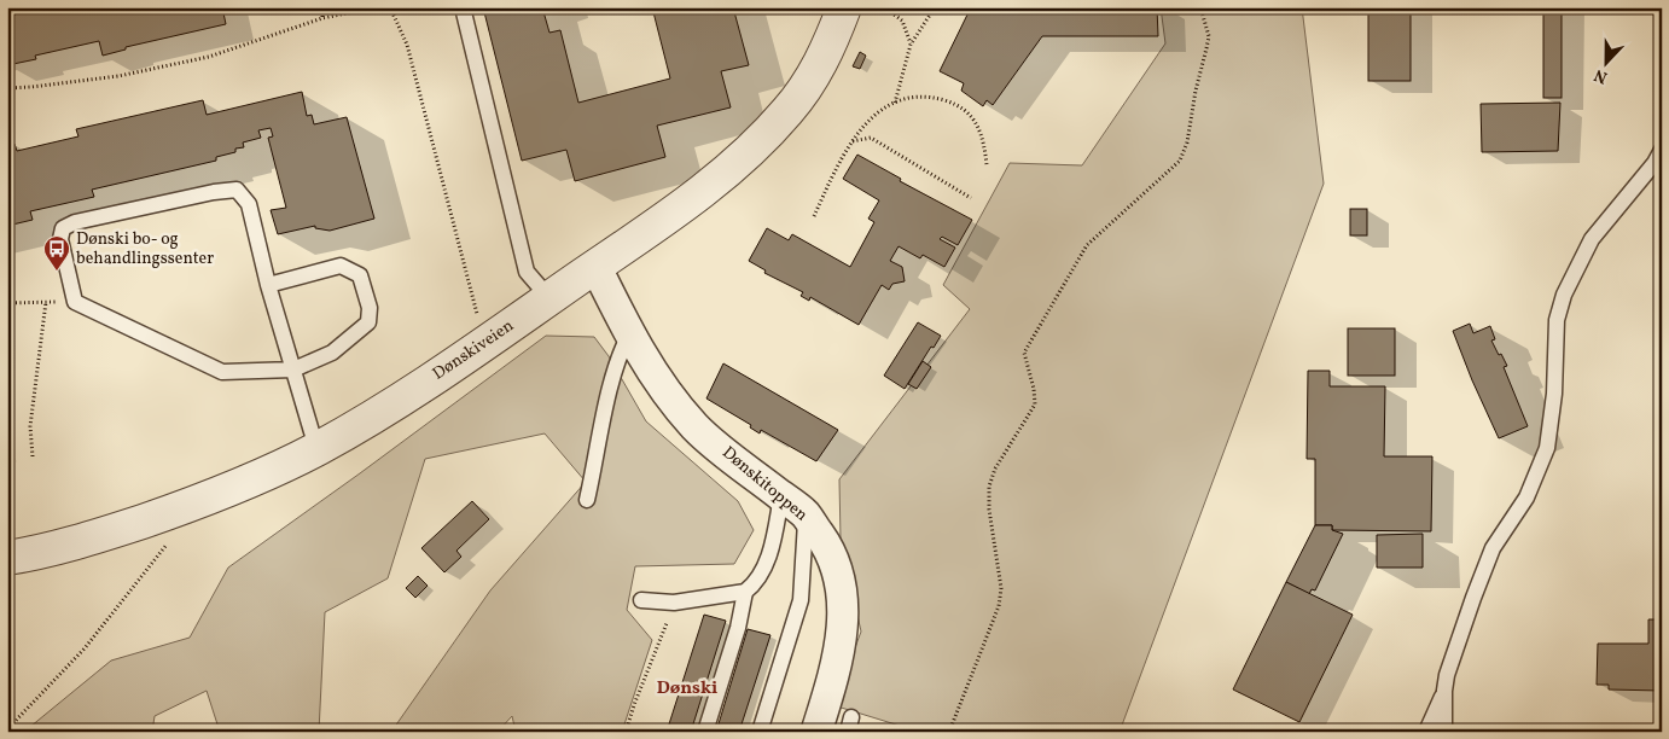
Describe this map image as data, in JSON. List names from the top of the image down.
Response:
{
  "streets": {
    "street": ["Dønskiveien", "Dønskitoppen"]
  },
  "crossings": [
    ["Dønskiveien", "Dønskitoppen"]
  ],
  "districts": ["Dønski"],
  "places": {
    "bus stop": ["Dønski bo- og behandlingssenter"]
  },
  "north": "bottom"
}
